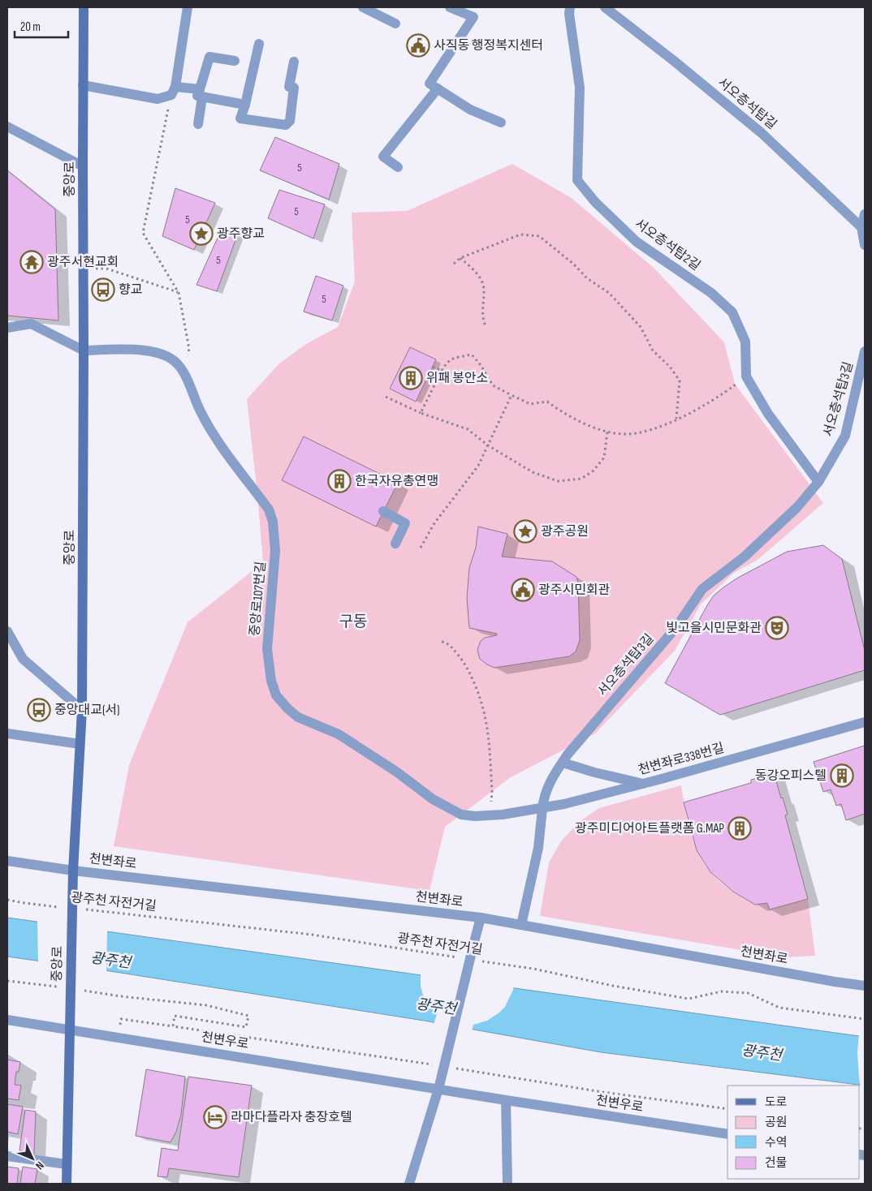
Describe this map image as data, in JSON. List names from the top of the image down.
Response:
{
  "streets": {
    "main road": ["중앙로"],
    "street": [
      "서오층석탑길",
      "서오층석탑2길",
      "서오층석탑3길",
      "중앙로107번길",
      "천변좌로338번길",
      "천변좌로",
      "천변우로"
    ],
    "path": ["광주천 자전거길"]
  },
  "crossings": [
    ["중앙로", "중앙로107번길"],
    ["중앙로", "천변좌로"],
    ["중앙로", "천변우로"],
    ["서오층석탑2길", "서오층석탑3길"],
    ["서오층석탑3길", "천변좌로338번길"],
    ["서오층석탑3길", "천변좌로"],
    ["중앙로107번길", "천변좌로338번길"]
  ],
  "districts": ["구동"],
  "water": ["광주천"],
  "places": {
    "public building": ["사직동 행정복지센터", "광주시민회관"],
    "place": ["광주향교", "광주공원"],
    "temple": ["광주서현교회"],
    "bus stop": ["향교", "중앙대교(서)"],
    "building": [
      "위패 봉안소",
      "한국자유총연맹",
      "동강오피스텔",
      "광주미디어아트플랫폼 G.MAP"
    ],
    "theatre": ["빛고을시민문화관"],
    "hotel": ["라마다플라자 충장호텔"]
  },
  "house_numbers": [
    "5",
    "5",
    "5",
    "5",
    "5"
  ],
  "legend": [
    "도로",
    "공원",
    "수역",
    "건물"
  ],
  "scale_bar": "20 m",
  "north": "bottom right"
}
